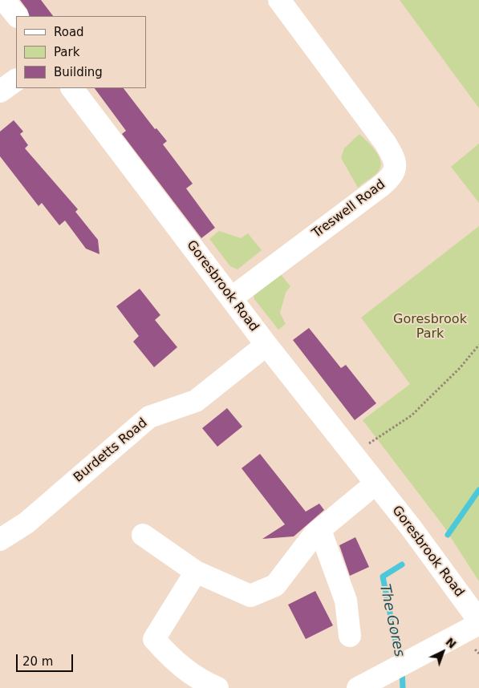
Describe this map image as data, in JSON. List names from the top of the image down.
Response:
{
  "streets": {
    "street": ["Treswell Road", "Goresbrook Road", "Burdetts Road"]
  },
  "crossings": [
    ["Treswell Road", "Goresbrook Road"],
    ["Goresbrook Road", "Burdetts Road"]
  ],
  "water": ["The Gores"],
  "parks": ["Goresbrook Park"],
  "legend": ["Road", "Park", "Building"],
  "scale_bar": "20 m",
  "north": "top right"
}
